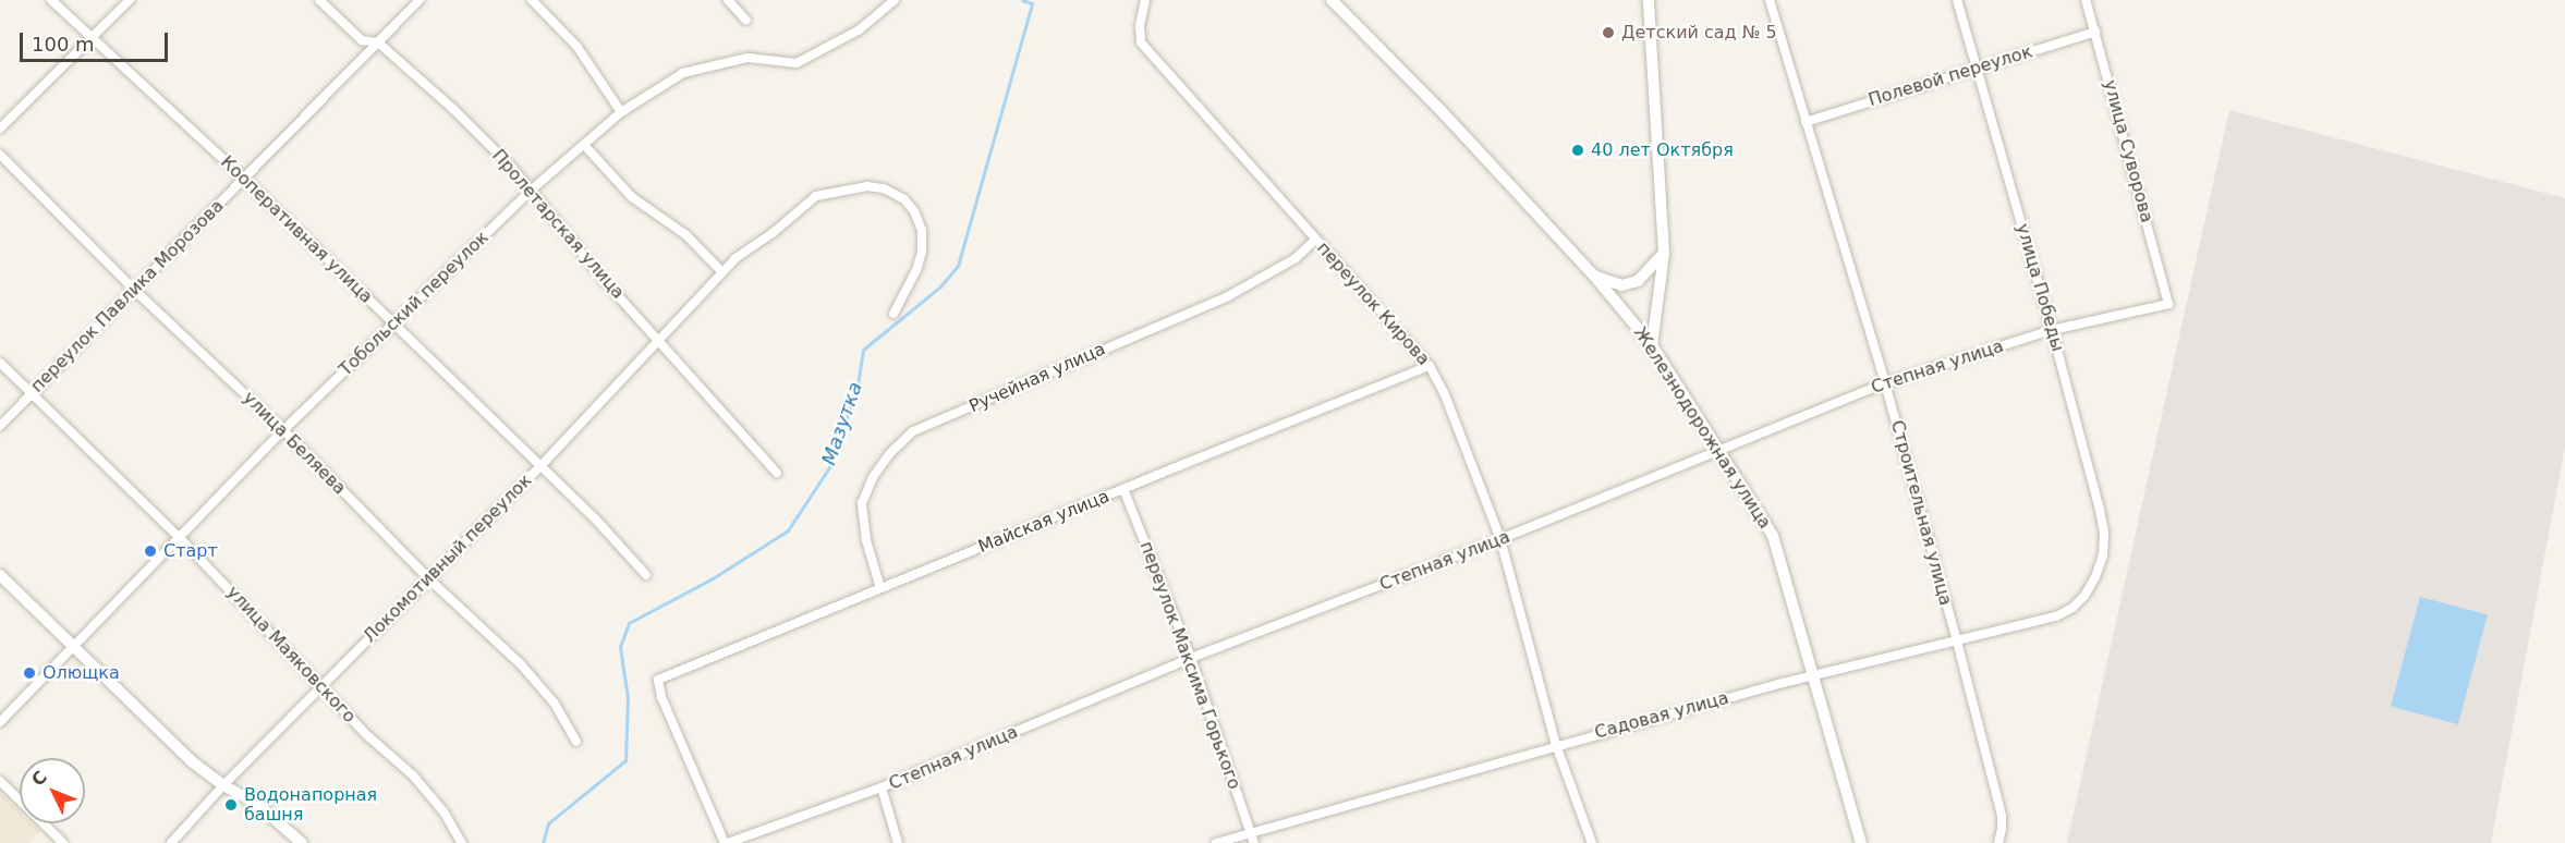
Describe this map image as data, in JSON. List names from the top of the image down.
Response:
{
  "streets": {
    "street": [
      "Полевой переулок",
      "улица Суворова",
      "Пролетарская улица",
      "Кооперативная улица",
      "улица Победы",
      "переулок Павлика Морозова",
      "Тобольский переулок",
      "переулок Кирова",
      "Степная улица",
      "Ручейная улица",
      "Железнодорожная улица",
      "улица Беляева",
      "Строительная улица",
      "Майская улица",
      "Локомотивный переулок",
      "улица Маяковского",
      "переулок Максима Горького",
      "Садовая улица"
    ]
  },
  "crossings": [
    ["Полевой переулок", "улица Суворова"],
    ["Полевой переулок", "улица Победы"],
    ["Полевой переулок", "Строительная улица"],
    ["улица Суворова", "Степная улица"],
    ["Пролетарская улица", "переулок Павлика Морозова"],
    ["Пролетарская улица", "Тобольский переулок"],
    ["Пролетарская улица", "Локомотивный переулок"],
    ["Кооперативная улица", "переулок Павлика Морозова"],
    ["Кооперативная улица", "Тобольский переулок"],
    ["Кооперативная улица", "Локомотивный переулок"],
    ["улица Победы", "Степная улица"],
    ["улица Победы", "Садовая улица"],
    ["переулок Павлика Морозова", "улица Беляева"],
    ["переулок Павлика Морозова", "улица Маяковского"],
    ["Тобольский переулок", "улица Беляева"],
    ["Тобольский переулок", "улица Маяковского"],
    ["переулок Кирова", "Степная улица"],
    ["переулок Кирова", "Ручейная улица"],
    ["переулок Кирова", "Майская улица"],
    ["переулок Кирова", "Садовая улица"],
    ["Степная улица", "Железнодорожная улица"],
    ["Степная улица", "Строительная улица"],
    ["Степная улица", "Майская улица"],
    ["Степная улица", "переулок Максима Горького"],
    ["Ручейная улица", "Майская улица"],
    ["Железнодорожная улица", "Садовая улица"],
    ["улица Беляева", "Локомотивный переулок"],
    ["Строительная улица", "Садовая улица"],
    ["Майская улица", "переулок Максима Горького"],
    ["Локомотивный переулок", "улица Маяковского"],
    ["переулок Максима Горького", "Садовая улица"]
  ],
  "water": ["Мазутка"],
  "places": [
    "Детский сад № 5",
    "40 лет Октября",
    "Старт",
    "Олющка",
    "Водонапорная башня"
  ],
  "scale_bar": "100 m",
  "north": "top left"
}
